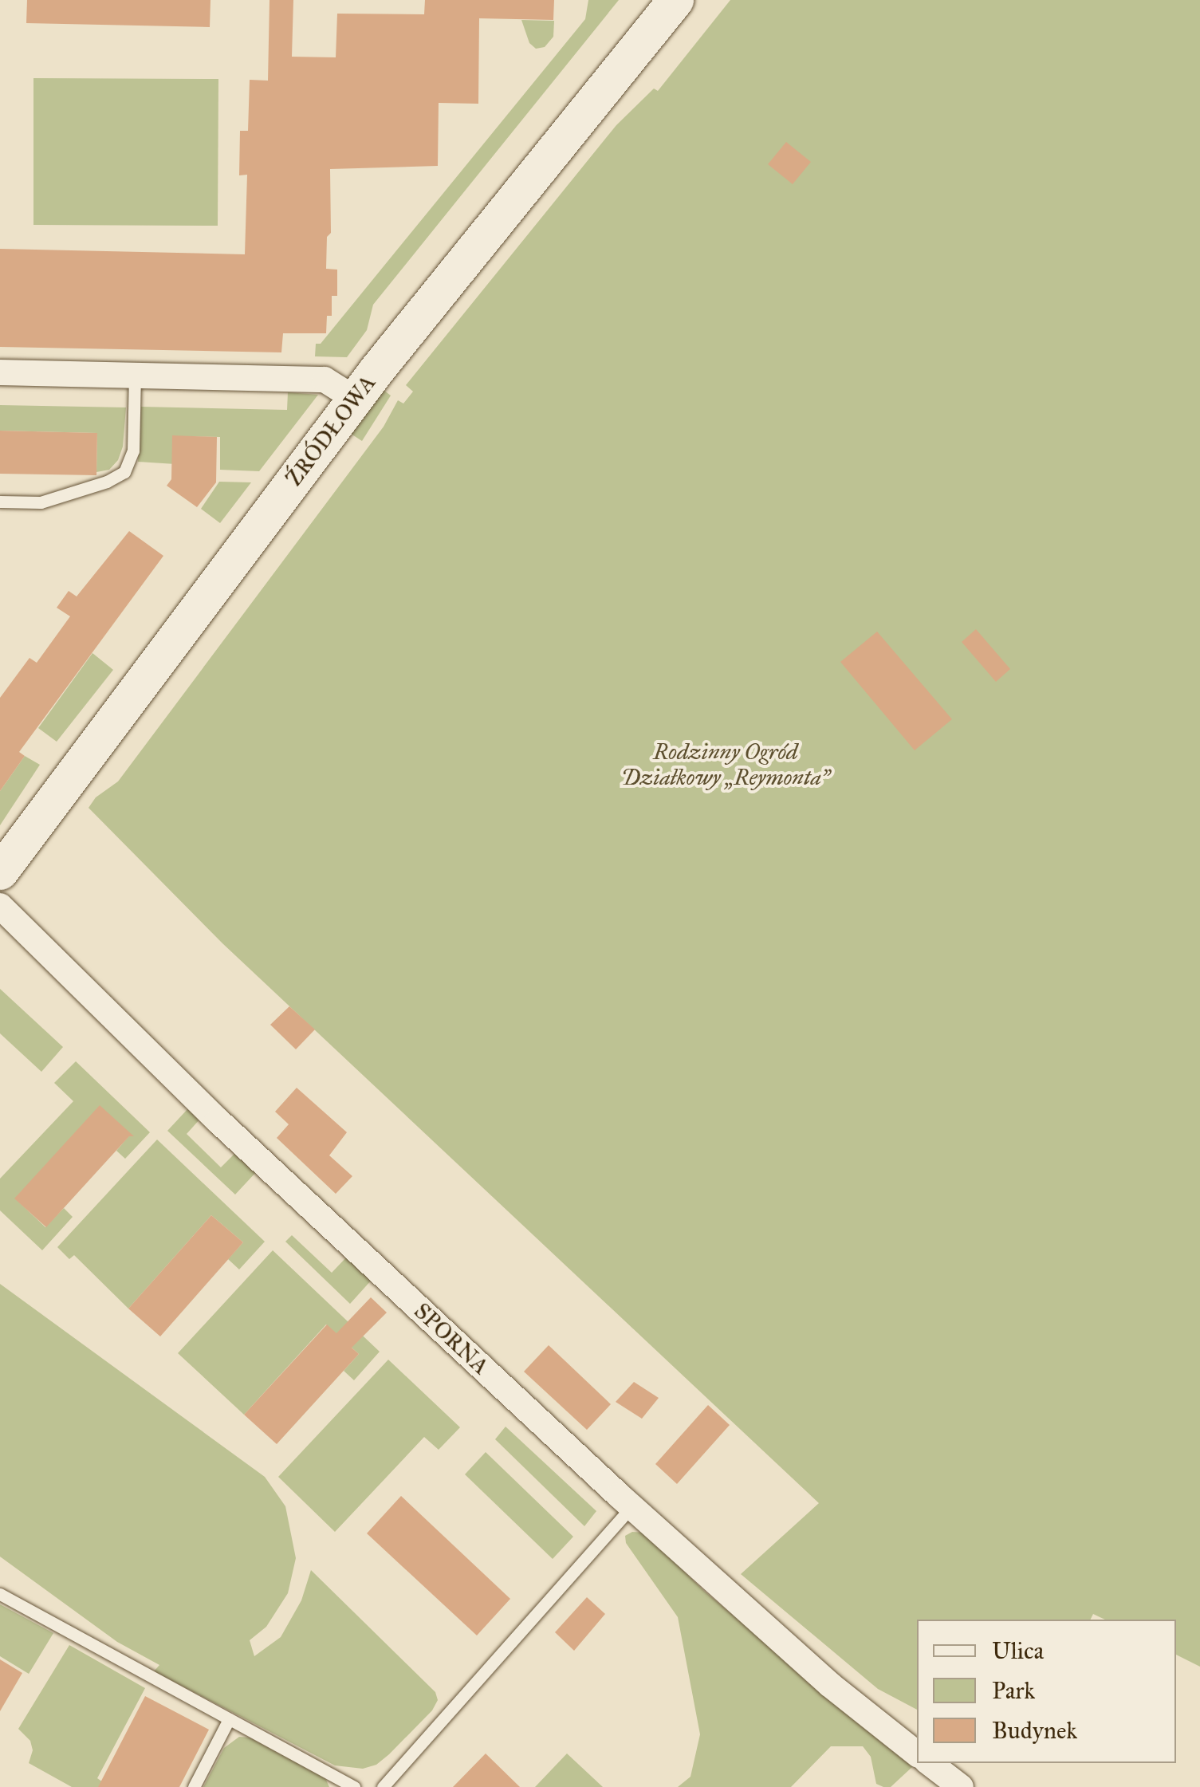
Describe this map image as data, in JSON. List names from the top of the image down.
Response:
{
  "streets": {
    "street": ["ŹRÓDŁOWA", "SPORNA"]
  },
  "parks": ["Rodzinny Ogród Działkowy „Reymonta”"],
  "legend": ["Ulica", "Park", "Budynek"]
}
